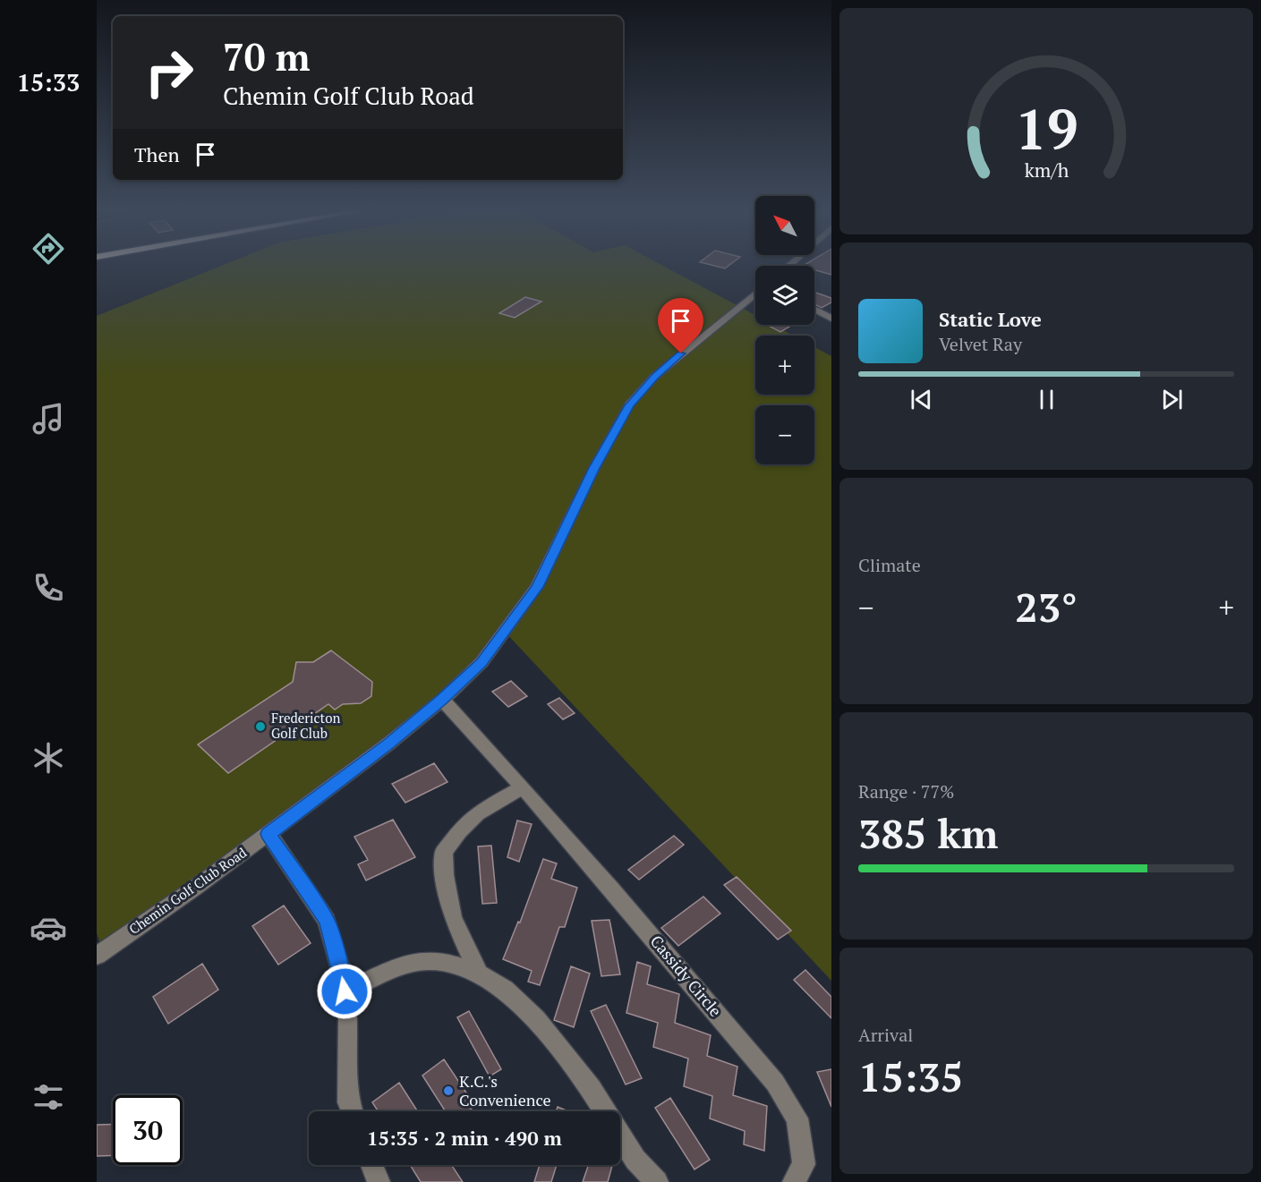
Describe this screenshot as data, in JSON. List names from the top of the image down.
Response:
{
  "streets": {
    "street": ["Chemin Golf Club Road", "Cassidy Circle"]
  },
  "crossings": [
    ["Chemin Golf Club Road", "Cassidy Circle"]
  ],
  "places": ["Fredericton Golf Club", "K.C.'s Convenience"],
  "north": "top left",
  "page": {
    "tabs": "15:33",
    "turn": ["70 m", "Chemin Golf Club Road"],
    "then": "Then",
    "map_buttons": ["+", "−"],
    "song": ["Static Love", "Velvet Ray"],
    "tile": [
      "Climate",
      ["Range · 77%", "385 km"],
      ["Arrival", "15:35"]
    ],
    "heat": ["−", "23°", "+"],
    "limit": "30",
    "trip": "15:35 · 2 min · 490 m",
    "gauge": ["19", "km/h"]
  }
}
